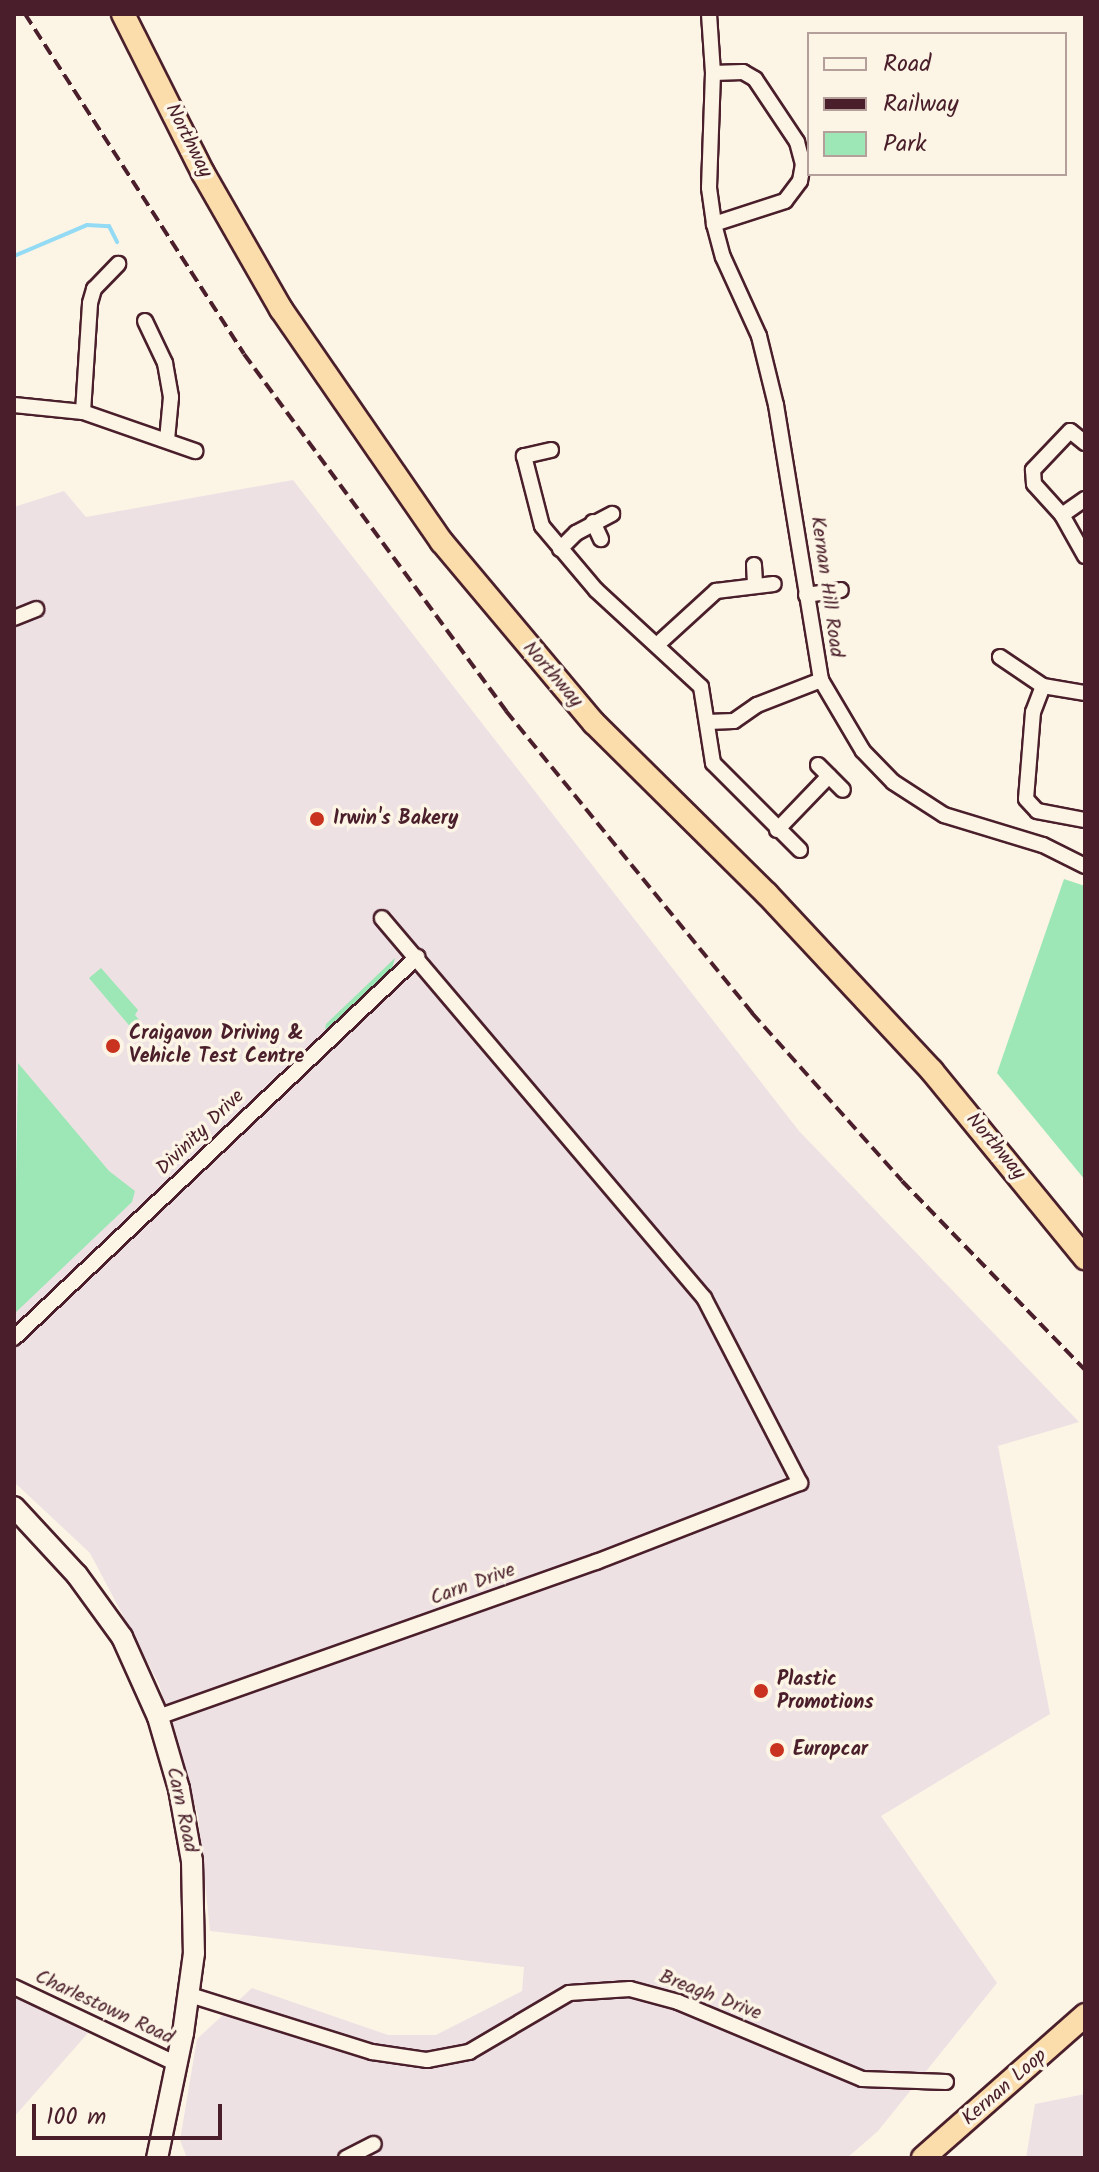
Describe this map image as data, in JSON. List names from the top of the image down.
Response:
{
  "streets": {
    "highway": ["Northway", "Kernan Loop"],
    "main road": ["Carn Road"],
    "street": [
      "Kernan Hill Road",
      "Divinity Drive",
      "Carn Drive",
      "Breagh Drive",
      "Charlestown Road"
    ]
  },
  "crossings": [
    ["Divinity Drive", "Carn Drive"],
    ["Carn Drive", "Carn Road"],
    ["Carn Road", "Breagh Drive"],
    ["Carn Road", "Charlestown Road"]
  ],
  "places": [
    "Irwin's Bakery",
    "Craigavon Driving & Vehicle Test Centre",
    "Plastic Promotions",
    "Europcar"
  ],
  "legend": ["Road", "Railway", "Park"],
  "scale_bar": "100 m"
}
